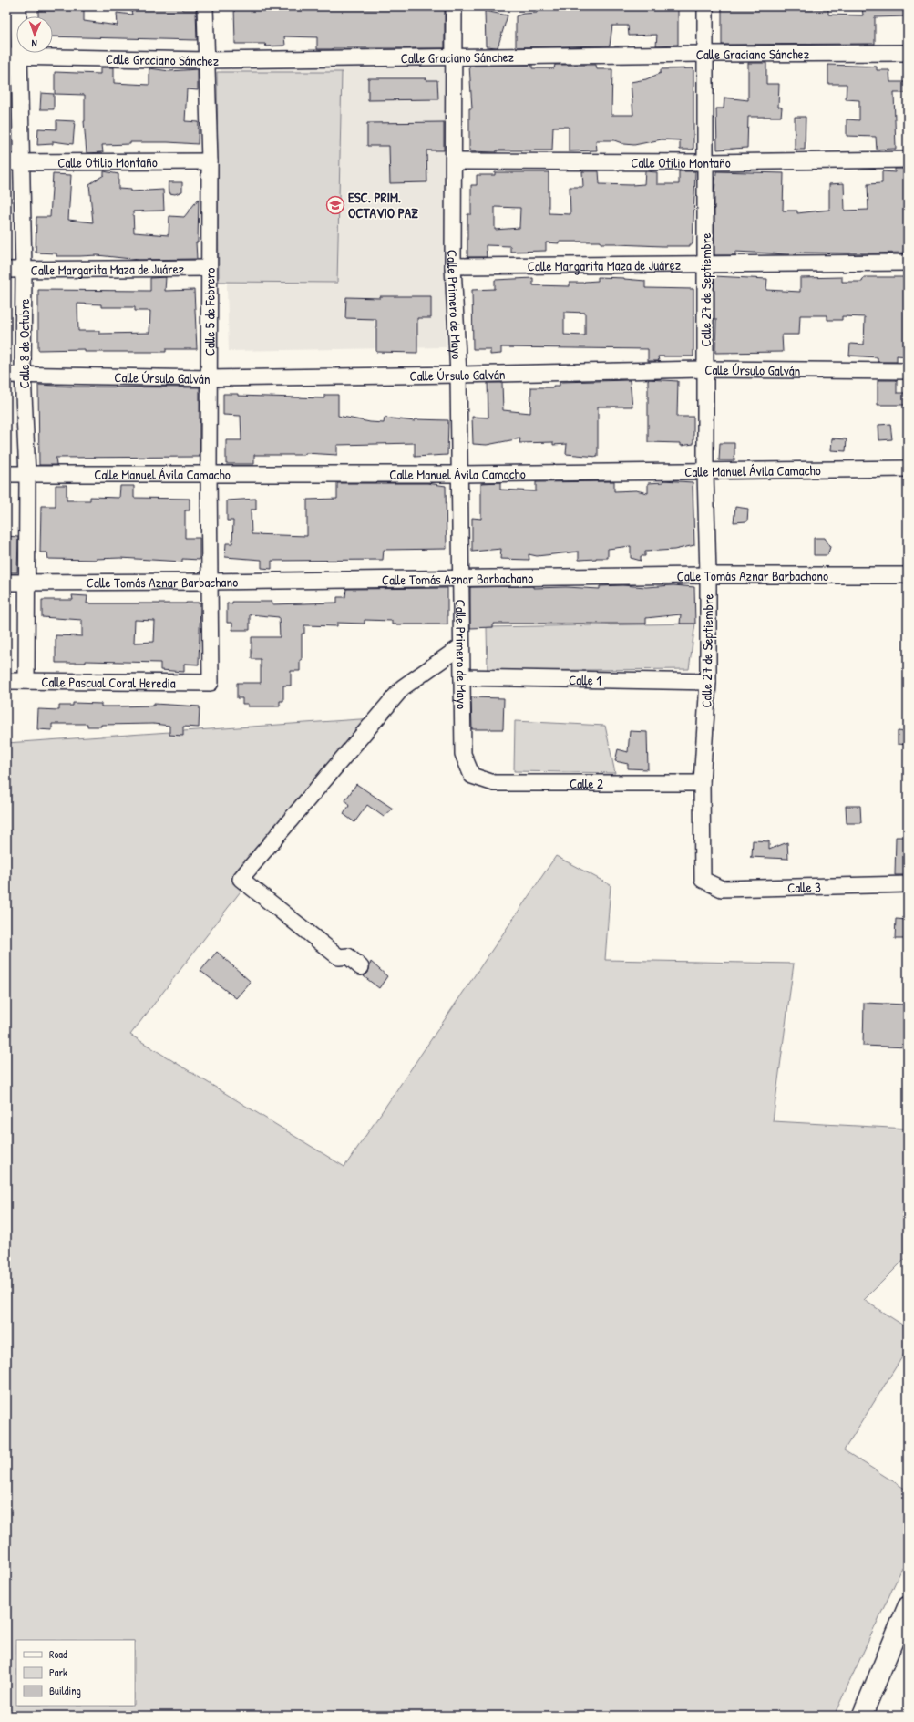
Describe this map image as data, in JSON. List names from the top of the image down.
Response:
{
  "streets": {
    "street": [
      "Calle Graciano Sánchez",
      "Calle Otilio Montaño",
      "Calle Margarita Maza de Juárez",
      "Calle 27 de Septiembre",
      "Calle Primero de Mayo",
      "Calle 5 de Febrero",
      "Calle 8 de Octubre",
      "Calle Úrsulo Galván",
      "Calle Manuel Ávila Camacho",
      "Calle Tomás Aznar Barbachano",
      "Calle 1",
      "Calle Pascual Coral Heredia",
      "Calle 2",
      "Calle 3"
    ]
  },
  "crossings": [
    ["Calle Graciano Sánchez", "Calle 27 de Septiembre"],
    ["Calle Graciano Sánchez", "Calle Primero de Mayo"],
    ["Calle Graciano Sánchez", "Calle 5 de Febrero"],
    ["Calle Graciano Sánchez", "Calle 8 de Octubre"],
    ["Calle Otilio Montaño", "Calle 27 de Septiembre"],
    ["Calle Otilio Montaño", "Calle Primero de Mayo"],
    ["Calle Otilio Montaño", "Calle 5 de Febrero"],
    ["Calle Otilio Montaño", "Calle 8 de Octubre"],
    ["Calle Margarita Maza de Juárez", "Calle 27 de Septiembre"],
    ["Calle Margarita Maza de Juárez", "Calle Primero de Mayo"],
    ["Calle Margarita Maza de Juárez", "Calle 5 de Febrero"],
    ["Calle Margarita Maza de Juárez", "Calle 8 de Octubre"],
    ["Calle 27 de Septiembre", "Calle Úrsulo Galván"],
    ["Calle 27 de Septiembre", "Calle Manuel Ávila Camacho"],
    ["Calle 27 de Septiembre", "Calle Tomás Aznar Barbachano"],
    ["Calle 27 de Septiembre", "Calle 1"],
    ["Calle 27 de Septiembre", "Calle 2"],
    ["Calle 27 de Septiembre", "Calle 3"],
    ["Calle Primero de Mayo", "Calle Úrsulo Galván"],
    ["Calle Primero de Mayo", "Calle Manuel Ávila Camacho"],
    ["Calle Primero de Mayo", "Calle Tomás Aznar Barbachano"],
    ["Calle Primero de Mayo", "Calle 1"],
    ["Calle Primero de Mayo", "Calle 2"],
    ["Calle 5 de Febrero", "Calle Úrsulo Galván"],
    ["Calle 5 de Febrero", "Calle Manuel Ávila Camacho"],
    ["Calle 5 de Febrero", "Calle Tomás Aznar Barbachano"],
    ["Calle 5 de Febrero", "Calle Pascual Coral Heredia"],
    ["Calle 8 de Octubre", "Calle Úrsulo Galván"],
    ["Calle 8 de Octubre", "Calle Manuel Ávila Camacho"],
    ["Calle 8 de Octubre", "Calle Tomás Aznar Barbachano"],
    ["Calle 8 de Octubre", "Calle Pascual Coral Heredia"]
  ],
  "places": {
    "school or university": ["ESC. PRIM. OCTAVIO PAZ"]
  },
  "legend": ["Road", "Park", "Building"],
  "north": "bottom"
}
